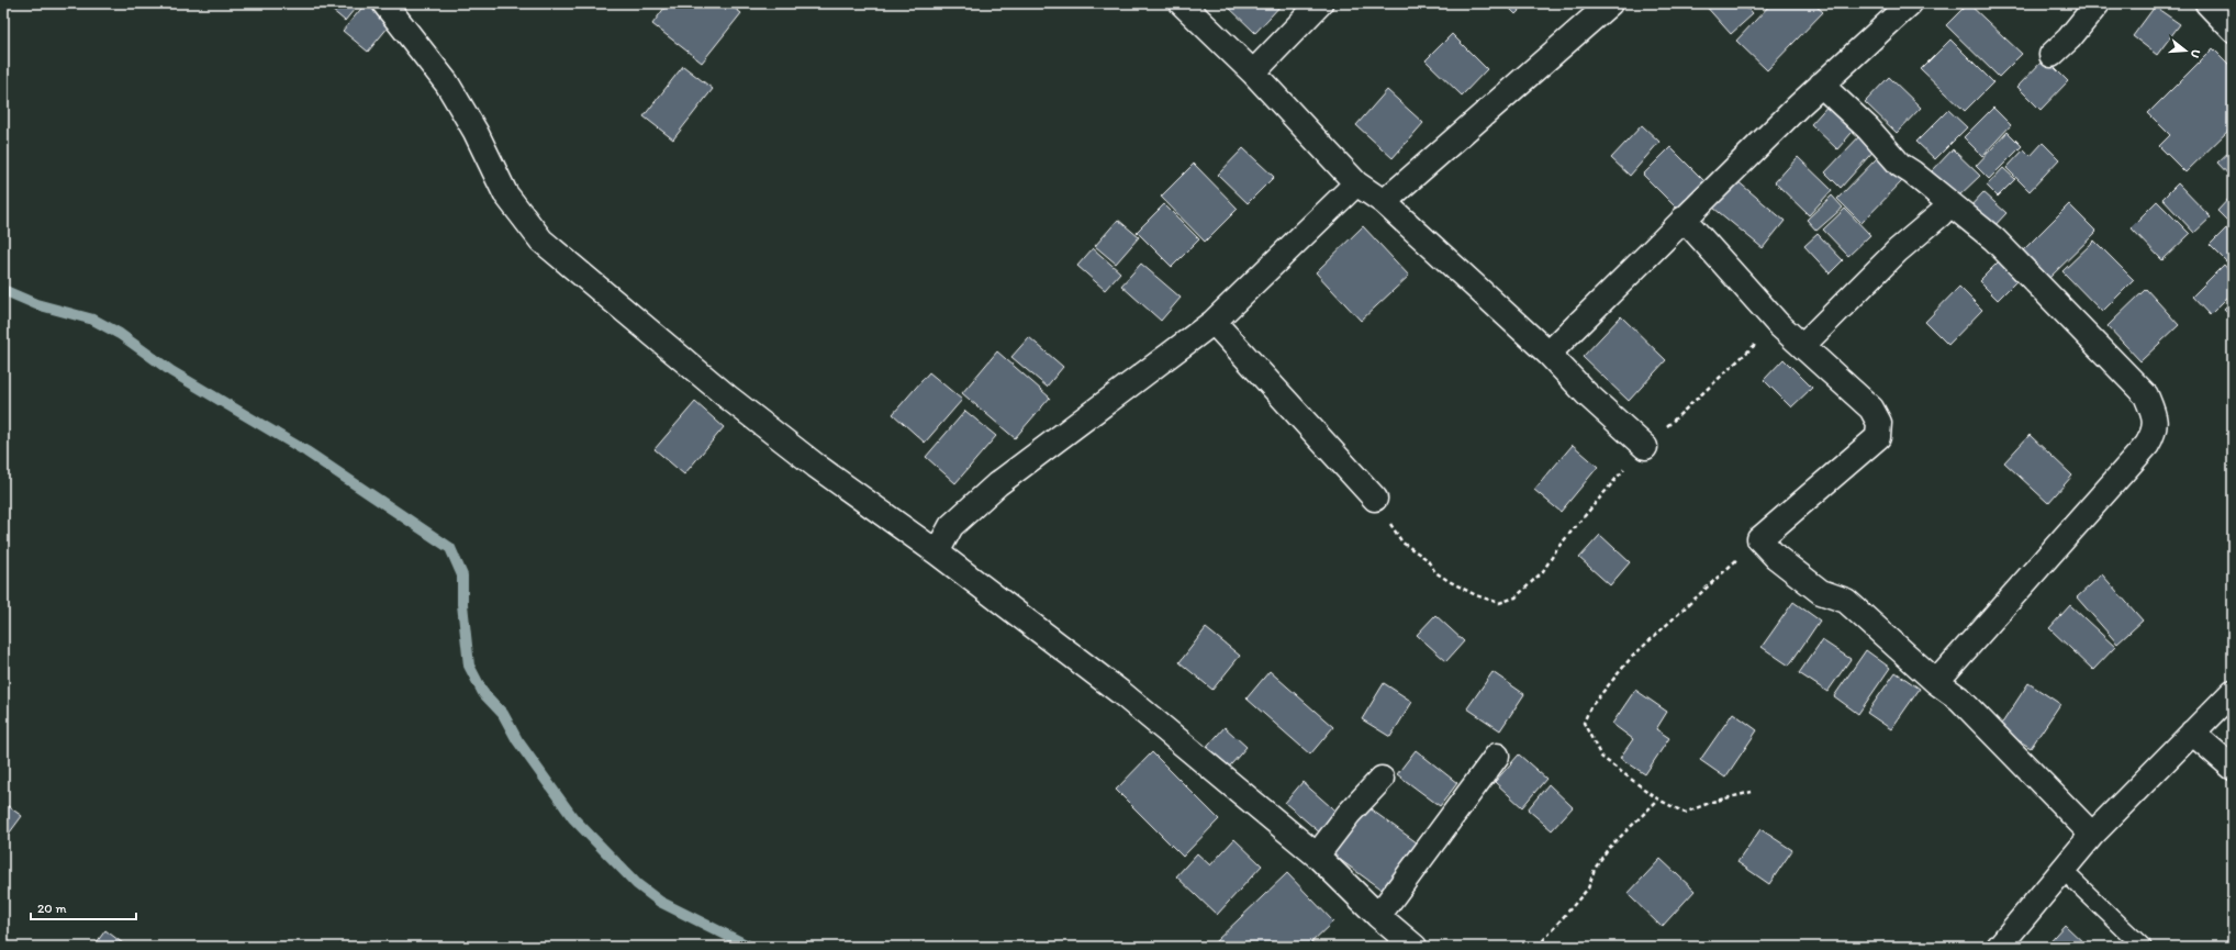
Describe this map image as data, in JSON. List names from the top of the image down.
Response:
{
  "scale_bar": "20 m",
  "north": "right"
}
